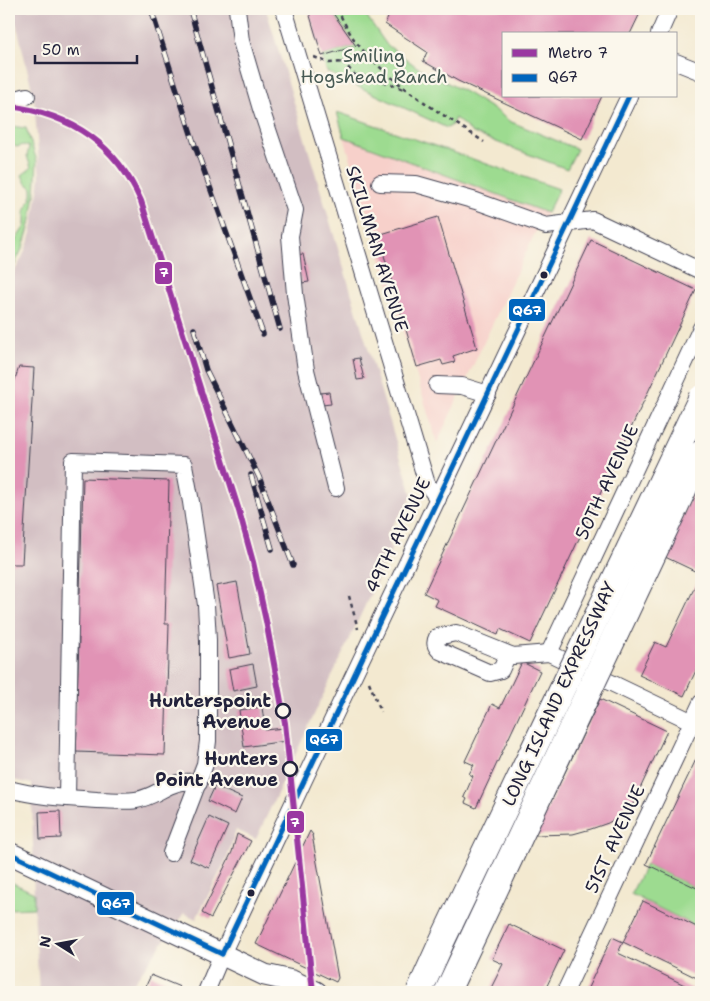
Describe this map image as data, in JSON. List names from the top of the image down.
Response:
{
  "streets": {
    "highway": ["LONG ISLAND EXPRESSWAY"],
    "street": [
      "SKILLMAN AVENUE",
      "50TH AVENUE",
      "49TH AVENUE",
      "51ST AVENUE"
    ]
  },
  "crossings": [
    ["SKILLMAN AVENUE", "49TH AVENUE"]
  ],
  "parks": ["Smiling Hogshead Ranch"],
  "places": ["Hunterspoint Avenue", "Hunters Point Avenue"],
  "lines": ["transit line Q67", "metro line 7"],
  "legend": ["Metro 7", "Q67"],
  "scale_bar": "50 m",
  "north": "left"
}
